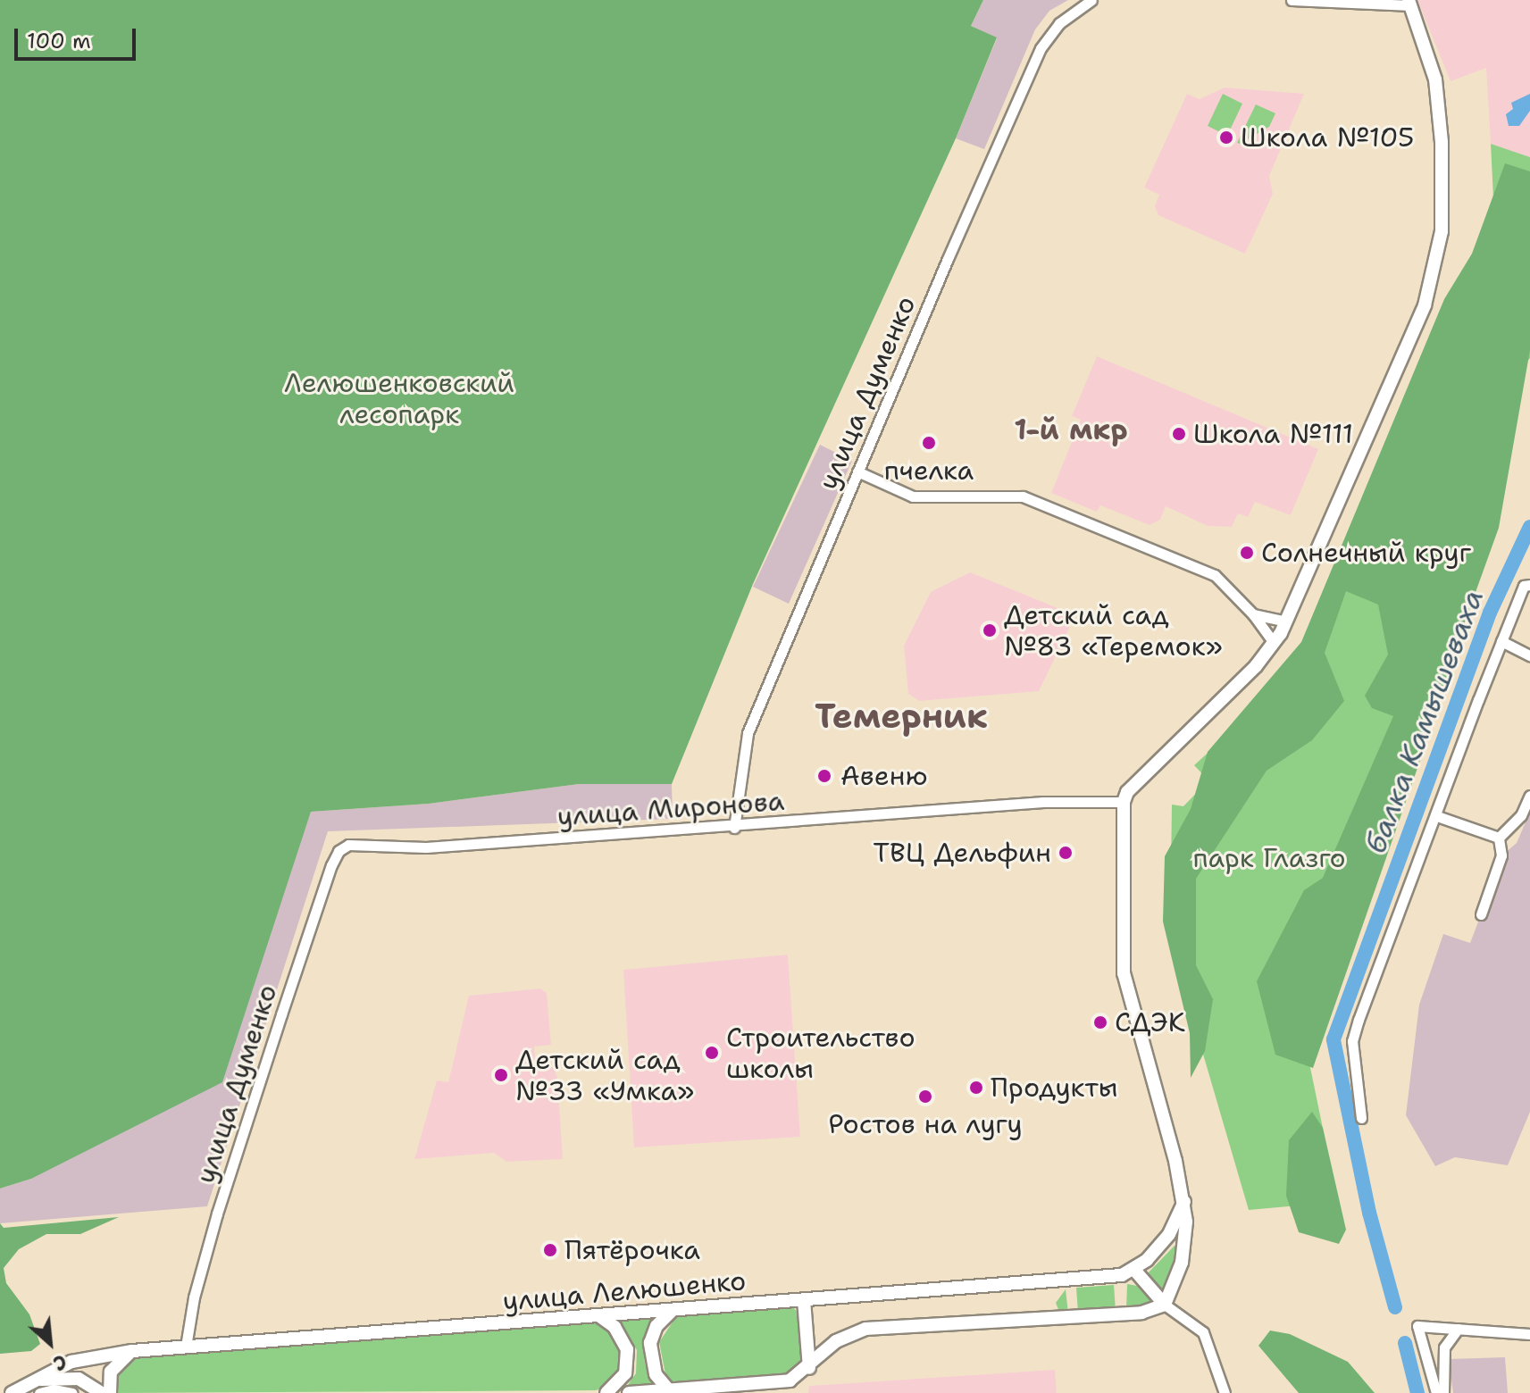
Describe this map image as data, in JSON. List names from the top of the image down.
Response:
{
  "streets": {
    "street": ["улица Думенко", "улица Миронова", "улица Лелюшенко"]
  },
  "crossings": [
    ["улица Думенко", "улица Миронова"],
    ["улица Думенко", "улица Лелюшенко"]
  ],
  "districts": ["1-й мкр", "Темерник"],
  "water": ["балка Камышеваха"],
  "parks": ["Лелюшенковский лесопарк", "парк Глазго"],
  "places": [
    "Школа №105",
    "Школа №111",
    "пчелка",
    "Солнечный круг",
    "Детский сад №83 «Теремок»",
    "Авеню",
    "ТВЦ Дельфин",
    "СДЭК",
    "Строительство школы",
    "Детский сад №33 «Умка»",
    "Продукты",
    "Ростов на лугу",
    "Пятёрочка"
  ],
  "scale_bar": "100 m",
  "north": "bottom right"
}
